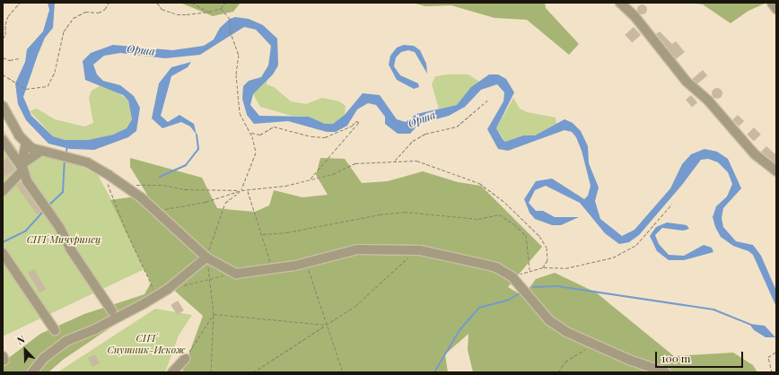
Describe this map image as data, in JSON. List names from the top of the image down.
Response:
{
  "water": ["Орша"],
  "parks": ["СНТ Мичуринец", "СНТ Спутник-Искож"],
  "scale_bar": "100 m",
  "north": "top left"
}
